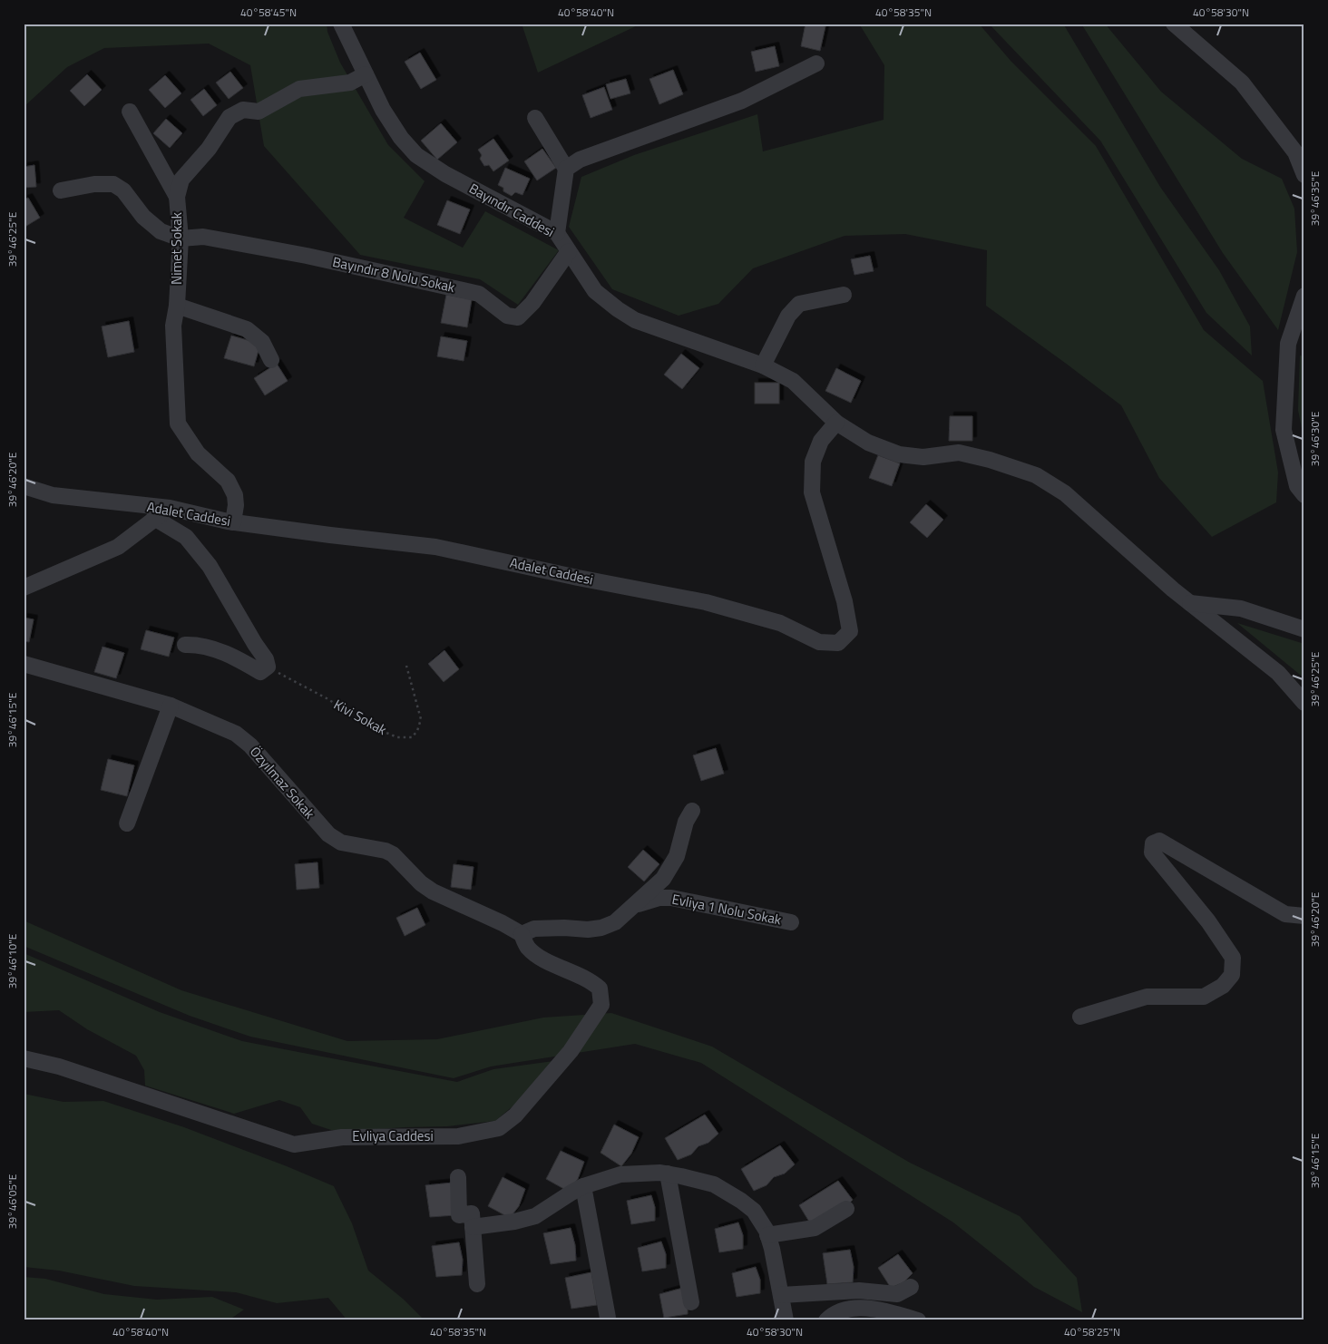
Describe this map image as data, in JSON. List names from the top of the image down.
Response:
{
  "streets": {
    "street": [
      "Bayındır Caddesi",
      "Nimet Sokak",
      "Bayındır 8 Nolu Sokak",
      "Adalet Caddesi",
      "Özyılmaz Sokak",
      "Evliya 1 Nolu Sokak",
      "Evliya Caddesi"
    ],
    "path": ["Kivi Sokak"]
  },
  "crossings": [
    ["Bayındır Caddesi", "Nimet Sokak"],
    ["Bayındır Caddesi", "Bayındır 8 Nolu Sokak"],
    ["Bayındır Caddesi", "Adalet Caddesi"],
    ["Nimet Sokak", "Bayındır 8 Nolu Sokak"],
    ["Nimet Sokak", "Adalet Caddesi"],
    ["Özyılmaz Sokak", "Evliya Caddesi"]
  ],
  "coordinates": [
    "40°58'45\"N",
    "40°58'40\"N",
    "40°58'35\"N",
    "40°58'30\"N",
    "39°46'35\"E",
    "39°46'25\"E",
    "39°46'30\"E",
    "39°46'20\"E",
    "39°46'15\"E",
    "39°46'10\"E",
    "39°46'05\"E",
    "40°58'25\"N"
  ]
}
